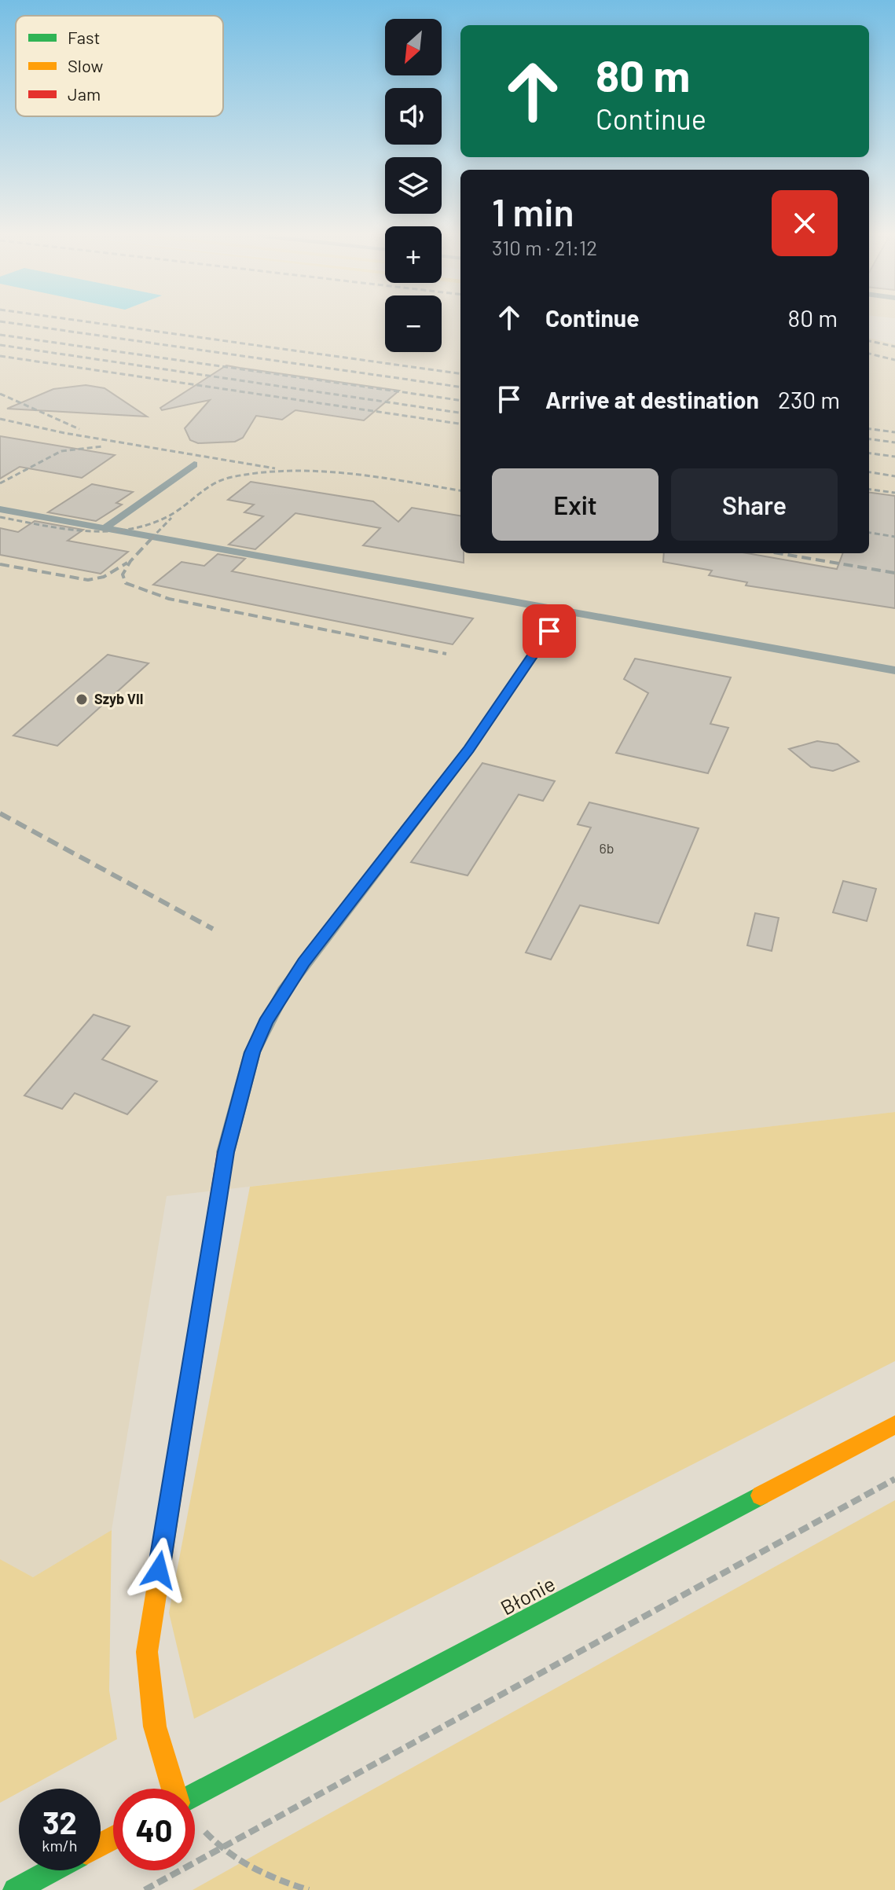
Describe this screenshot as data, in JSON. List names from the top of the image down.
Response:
{
  "streets": {
    "street": ["Błonie"]
  },
  "places": ["Szyb VII"],
  "house_numbers": ["6b"],
  "legend": ["Fast", "Slow", "Jam"],
  "north": "bottom left",
  "page": {
    "map_buttons": ["+", "−"],
    "turn": ["80 m", "Continue"],
    "heading": ["1 min", "310 m · 21:12"],
    "list": [
      {
        "name": "Continue",
        "value": "80 m"
      },
      {
        "name": "Arrive at destination",
        "value": "230 m"
      }
    ],
    "buttons": ["Exit", "Share"],
    "speed": "32 km/h",
    "limit": "40"
  }
}
